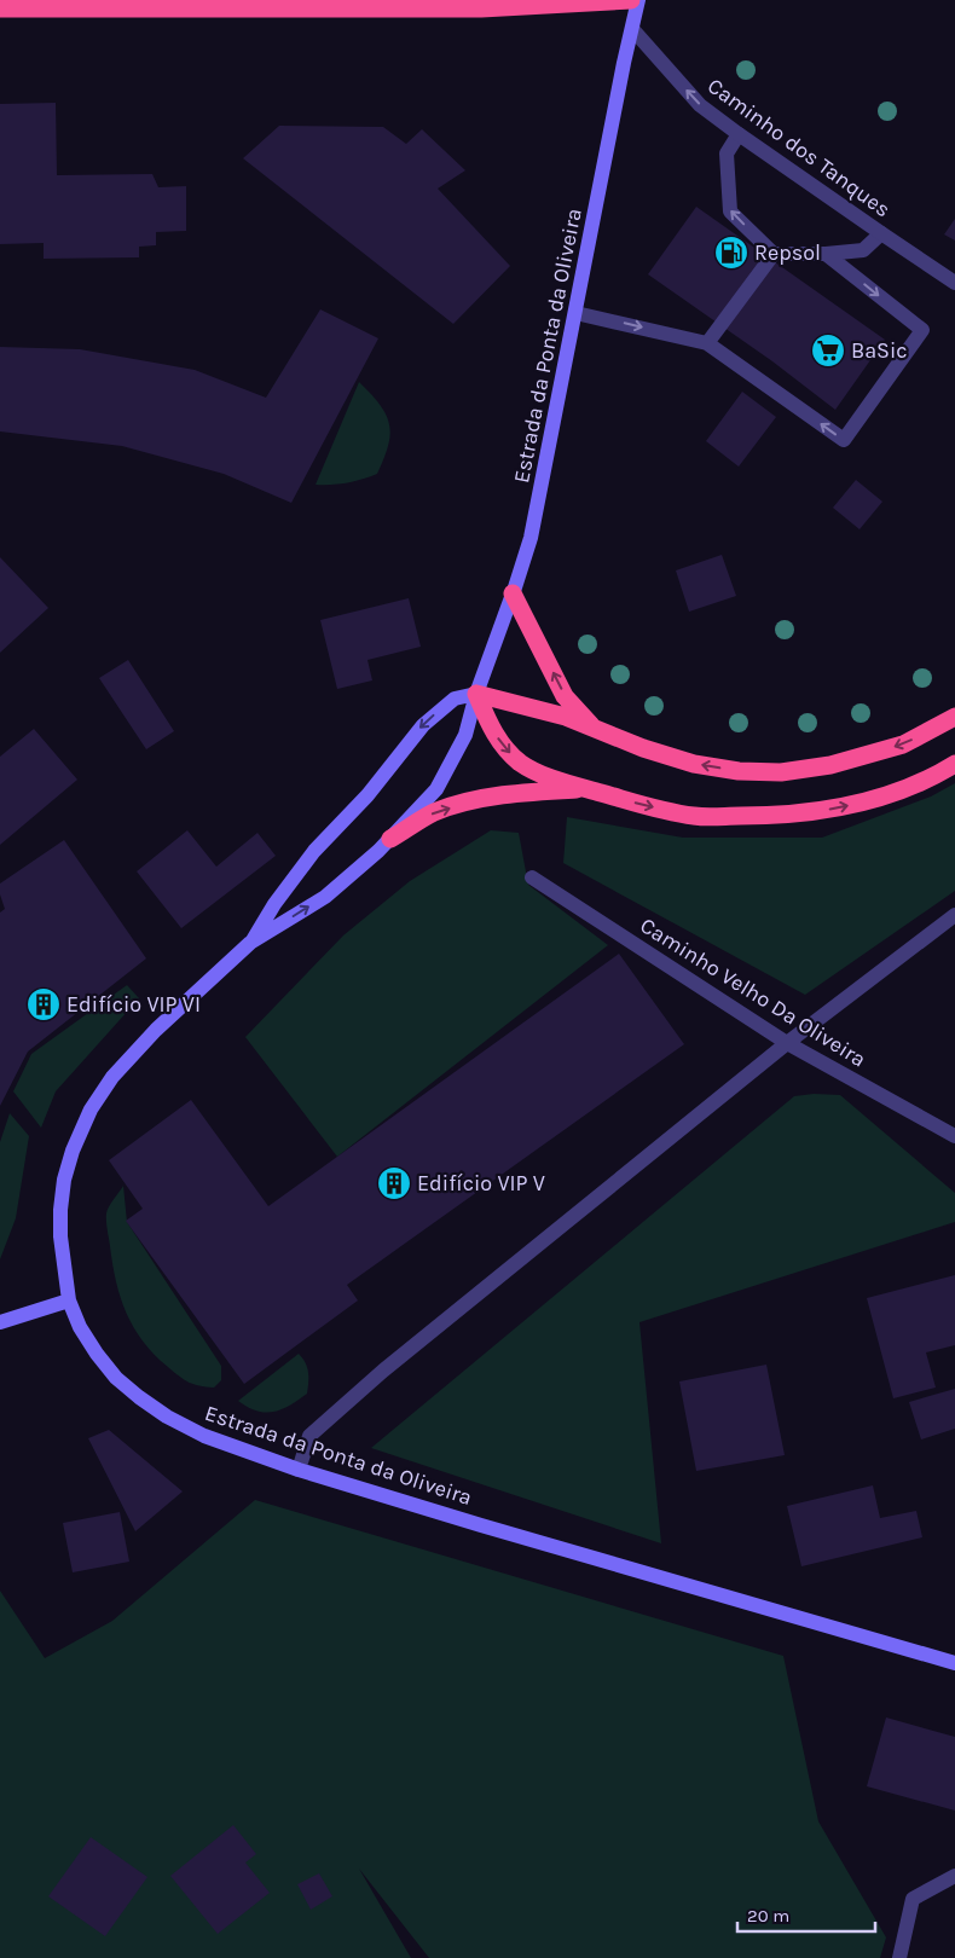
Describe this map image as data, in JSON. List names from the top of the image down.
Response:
{
  "streets": {
    "street": ["Caminho dos Tanques", "Estrada da Ponta da Oliveira", "Caminho Velho Da Oliveira"]
  },
  "crossings": [
    ["Caminho dos Tanques", "Estrada da Ponta da Oliveira"]
  ],
  "one_way": ["Caminho dos Tanques"],
  "places": {
    "fuel station": ["Repsol"],
    "supermarket": ["BaSic"],
    "building": ["Edifício VIP VI", "Edifício VIP V"]
  },
  "scale_bar": "20 m"
}
